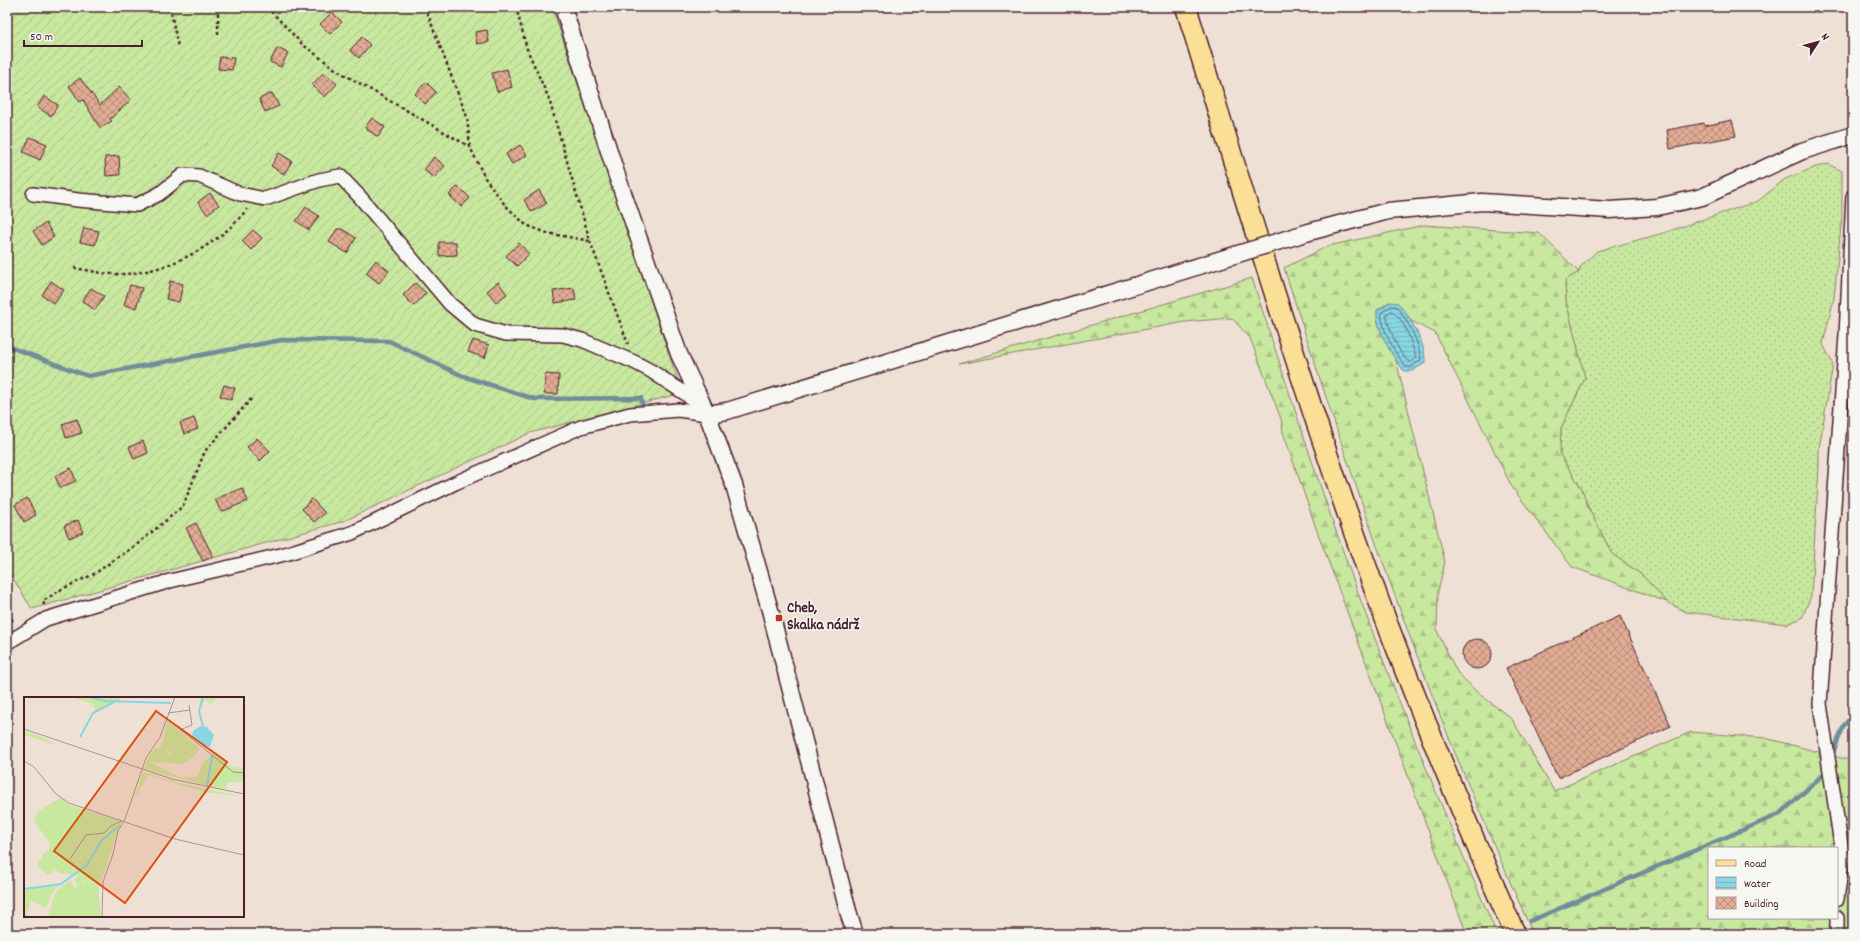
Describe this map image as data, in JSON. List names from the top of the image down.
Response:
{
  "places": {
    "transit": ["Cheb, Skalka nádrž"]
  },
  "legend": ["Road", "Water", "Building"],
  "scale_bar": "50 m",
  "north": "top right"
}
